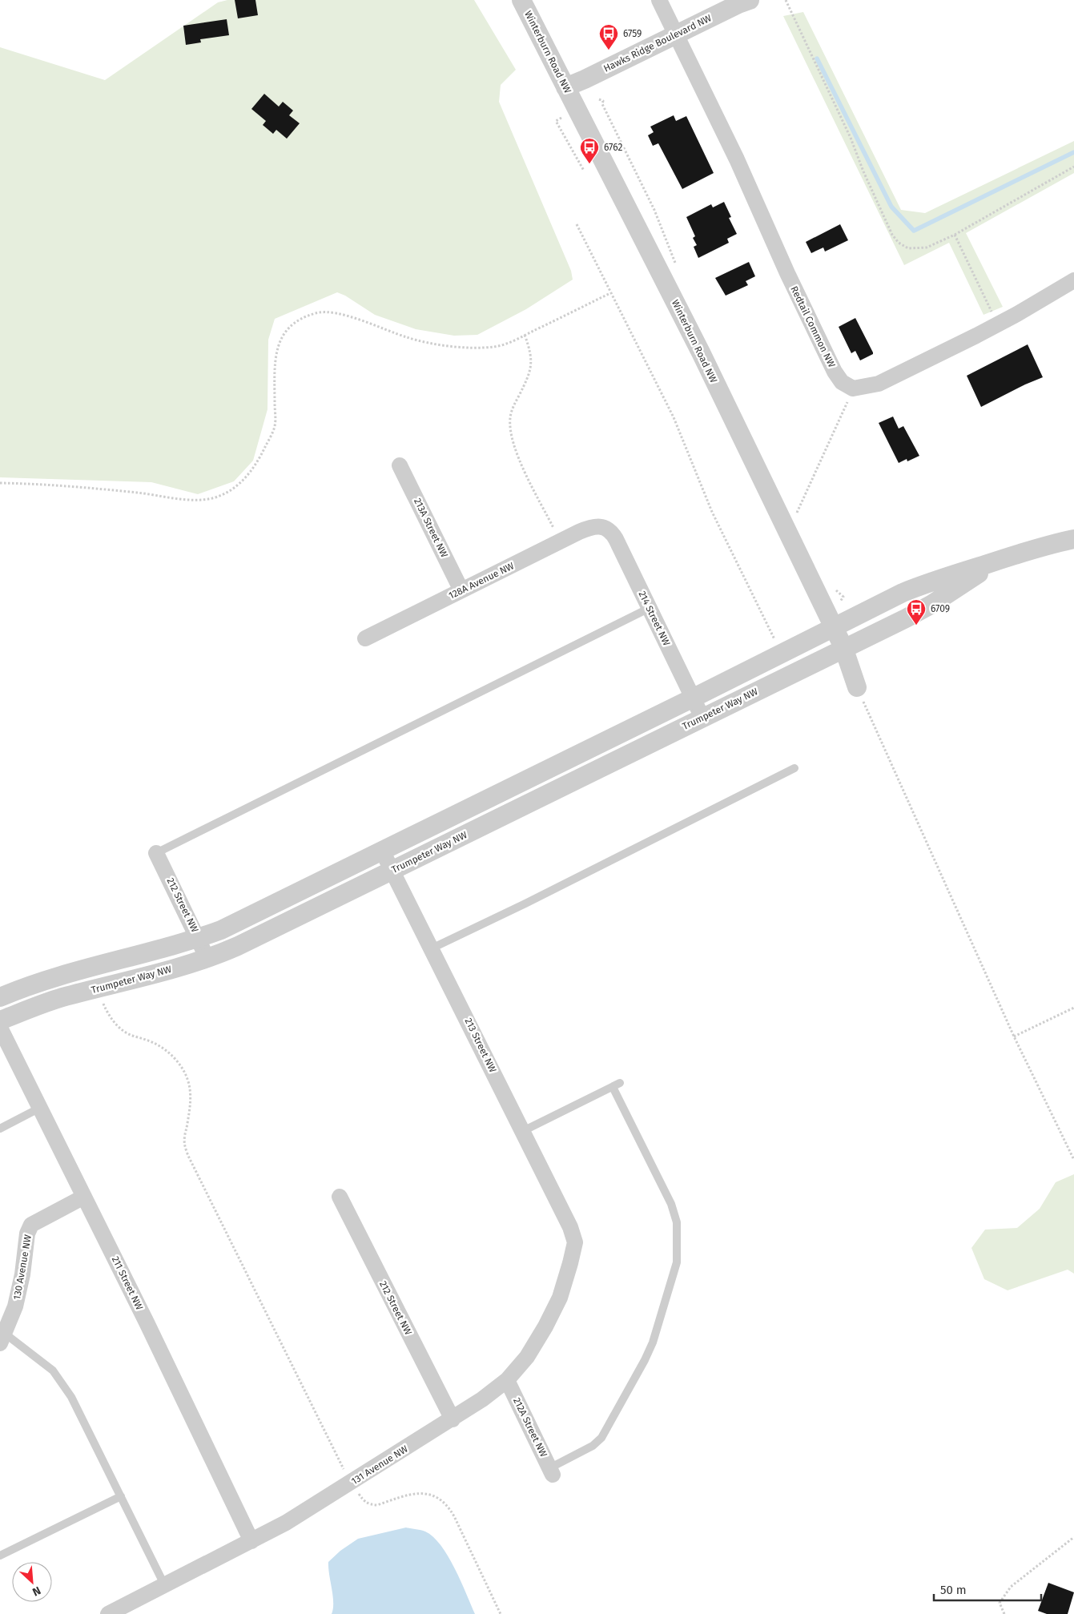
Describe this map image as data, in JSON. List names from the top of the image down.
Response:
{
  "streets": {
    "street": [
      "Hawks Ridge Boulevard NW",
      "Winterburn Road NW",
      "Redtail Common NW",
      "213A Street NW",
      "128A Avenue NW",
      "214 Street NW",
      "Trumpeter Way NW",
      "212 Street NW",
      "213 Street NW",
      "130 Avenue NW",
      "211 Street NW",
      "212A Street NW",
      "131 Avenue NW"
    ]
  },
  "crossings": [
    ["Hawks Ridge Boulevard NW", "Winterburn Road NW"],
    ["Hawks Ridge Boulevard NW", "Redtail Common NW"],
    ["Winterburn Road NW", "Trumpeter Way NW"],
    ["213A Street NW", "128A Avenue NW"],
    ["128A Avenue NW", "214 Street NW"],
    ["214 Street NW", "Trumpeter Way NW"],
    ["Trumpeter Way NW", "212 Street NW"],
    ["Trumpeter Way NW", "213 Street NW"],
    ["212 Street NW", "131 Avenue NW"],
    ["213 Street NW", "131 Avenue NW"],
    ["130 Avenue NW", "211 Street NW"],
    ["211 Street NW", "131 Avenue NW"],
    ["212A Street NW", "131 Avenue NW"]
  ],
  "places": {
    "bus stop": ["6759", "6762", "6709"]
  },
  "scale_bar": "50 m",
  "north": "bottom right"
}
